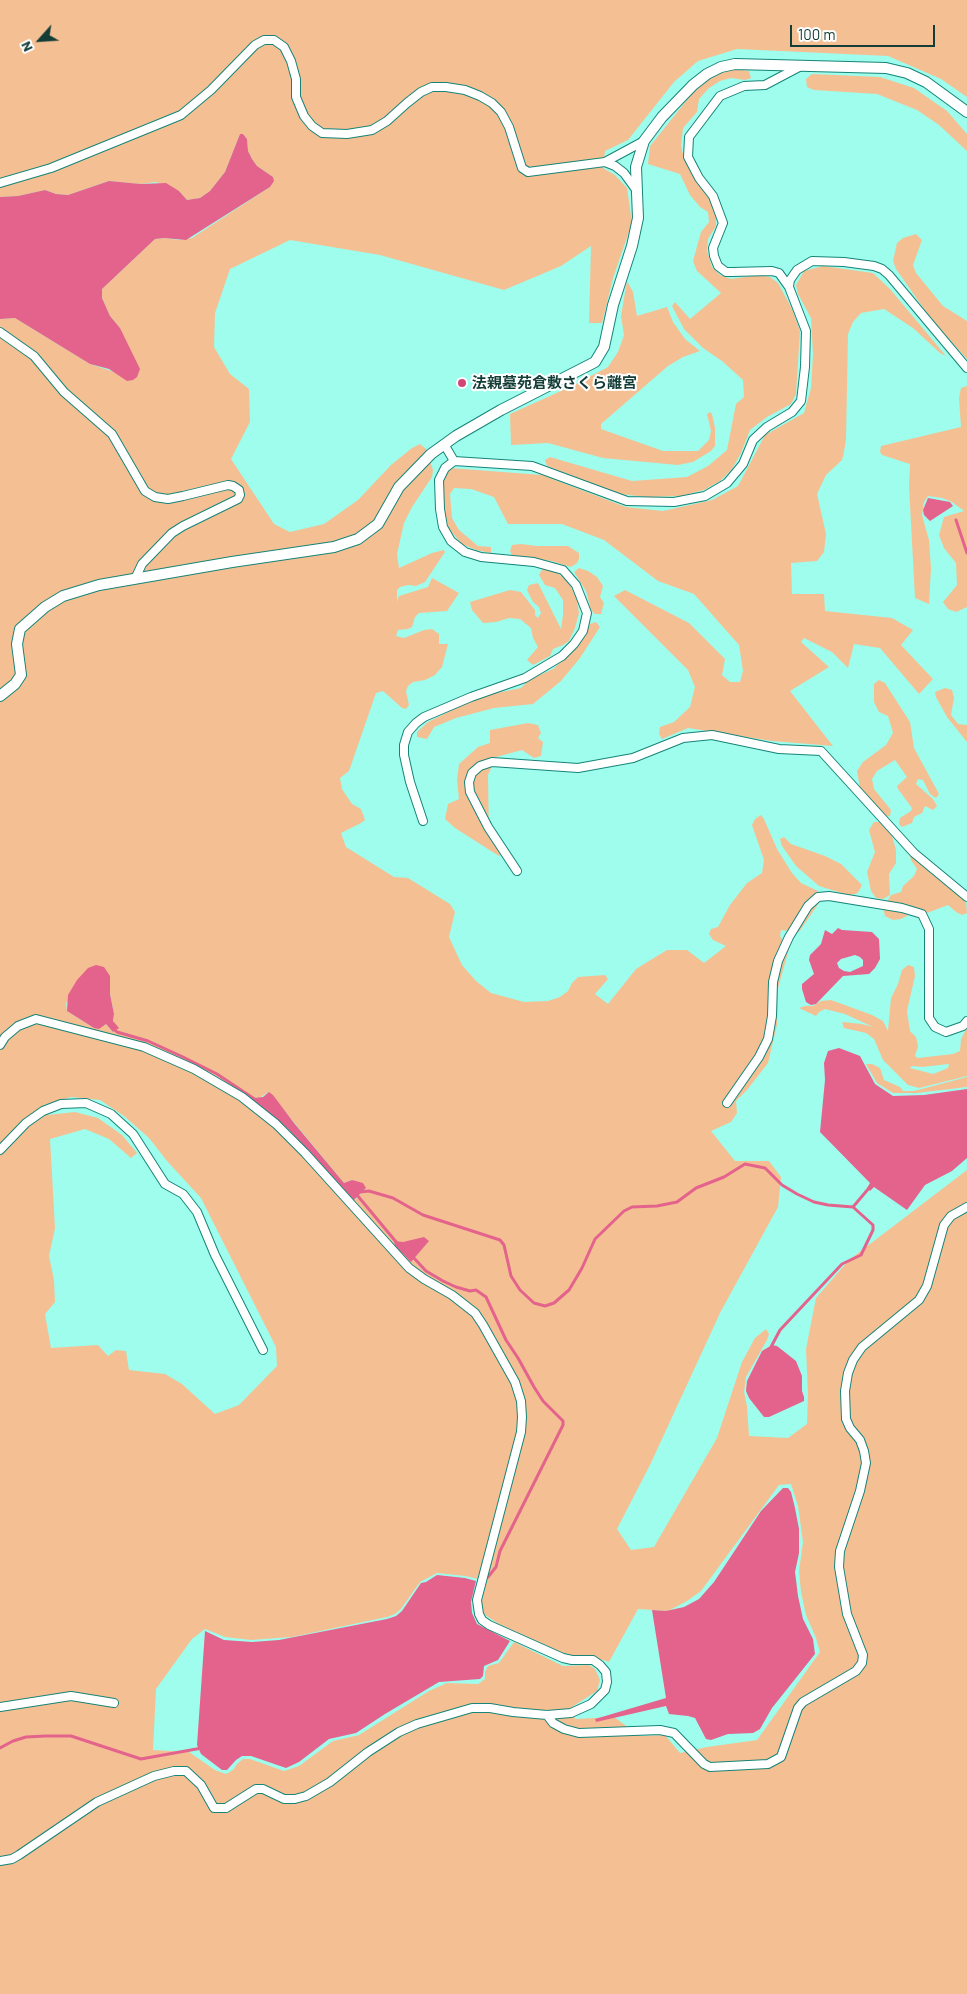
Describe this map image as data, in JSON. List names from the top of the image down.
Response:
{
  "places": ["法親墓苑倉敷さくら離宮"],
  "scale_bar": "100 m",
  "north": "bottom left"
}
